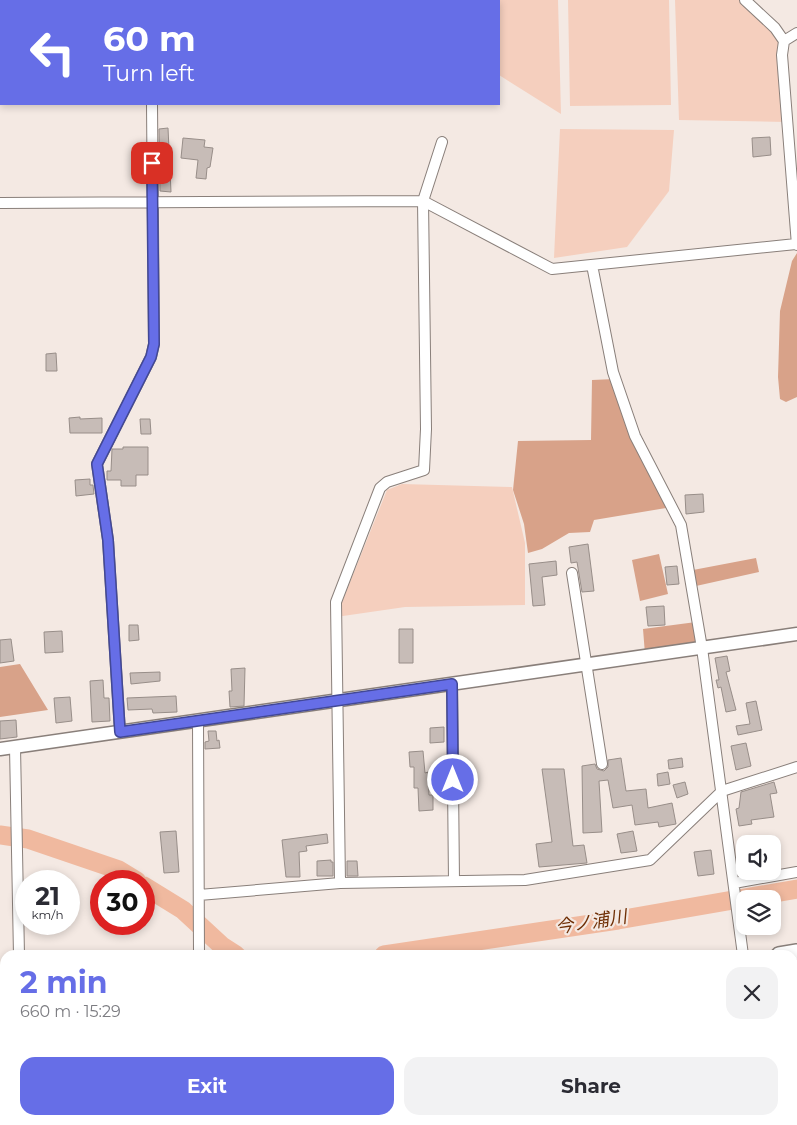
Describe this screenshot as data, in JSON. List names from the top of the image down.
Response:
{
  "water": ["今ノ浦川"],
  "page": {
    "turn": ["60 m", "Turn left"],
    "speed": "21 km/h",
    "limit": "30",
    "heading": ["2 min", "660 m · 15:29"],
    "buttons": ["Exit", "Share"]
  }
}
